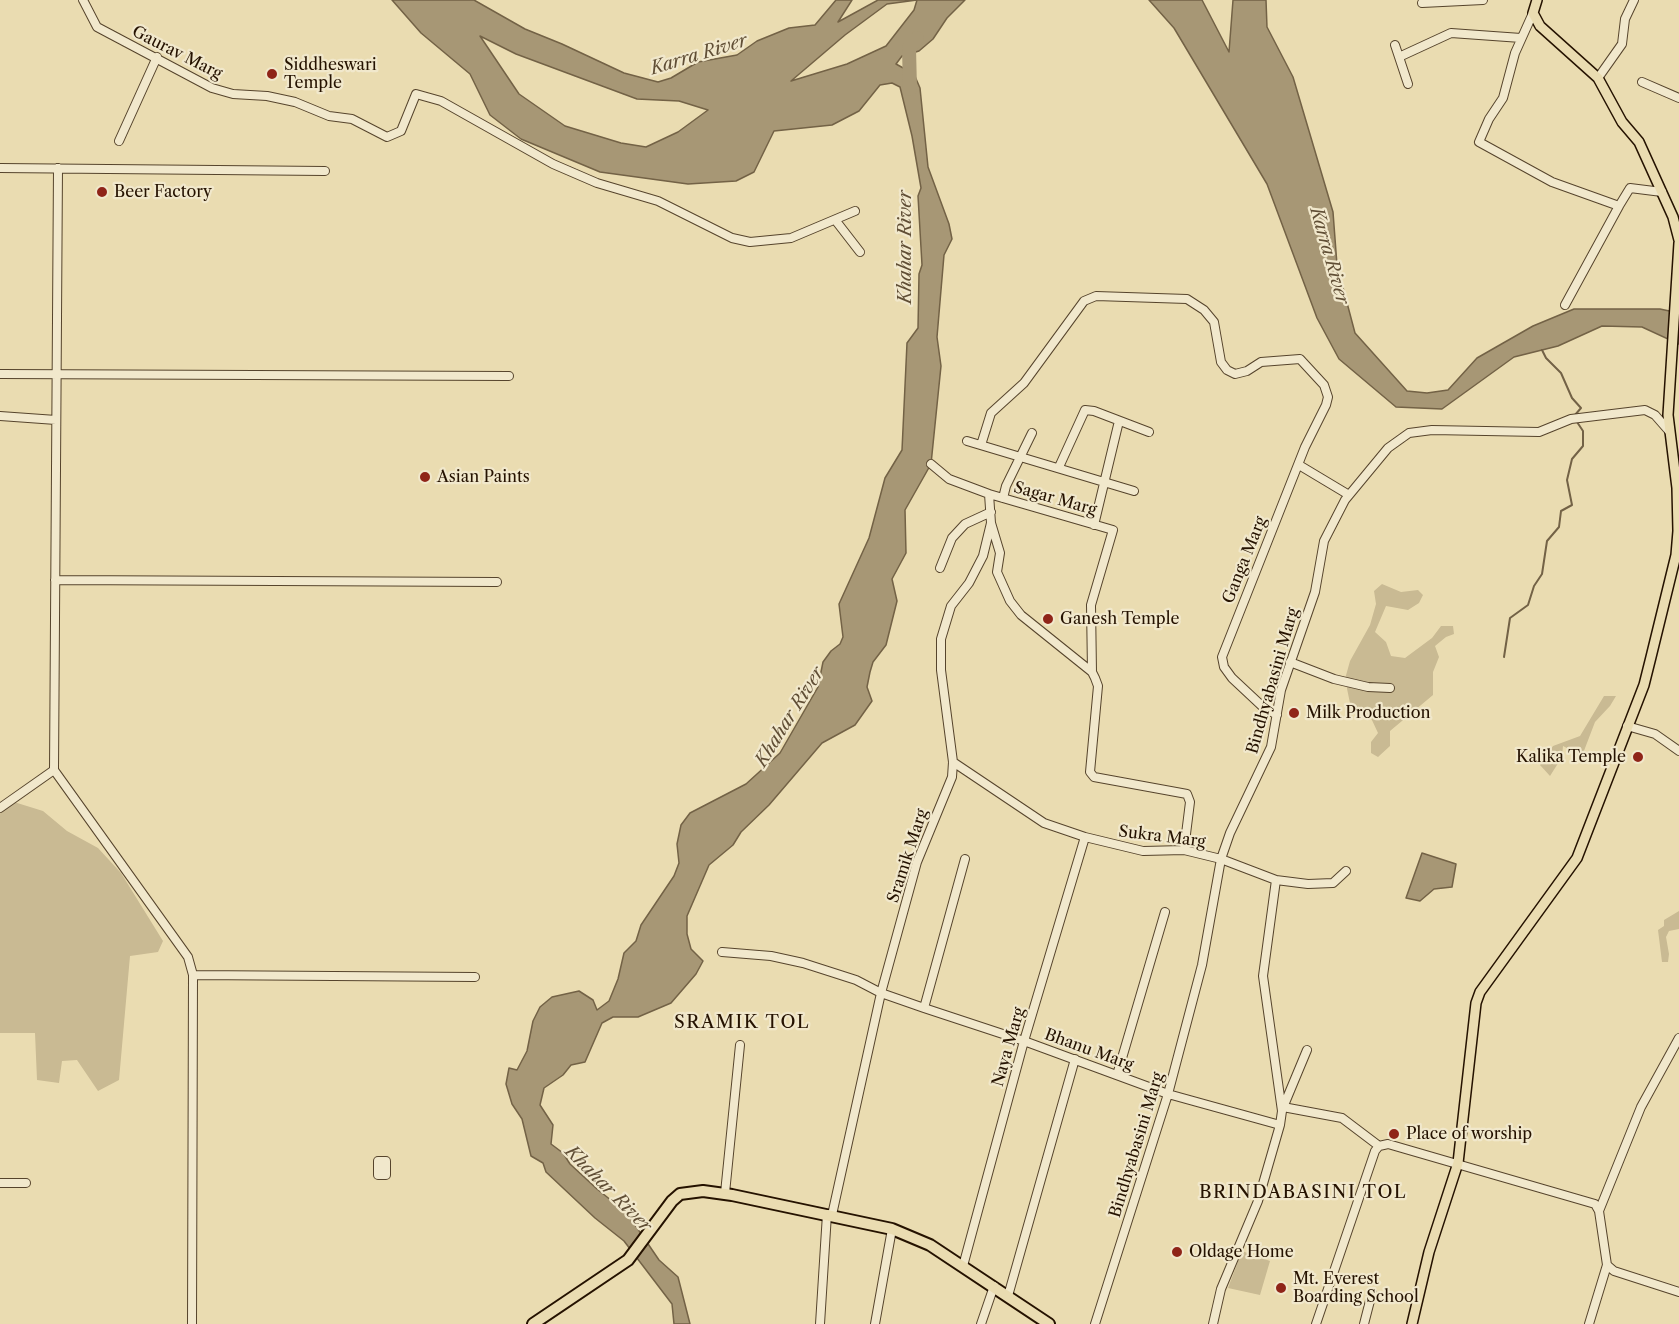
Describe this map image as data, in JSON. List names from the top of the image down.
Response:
{
  "streets": {
    "street": [
      "Gaurav Marg",
      "Sagar Marg",
      "Ganga Marg",
      "Bindhyabasini Marg",
      "Sukra Marg",
      "Sramik Marg",
      "Naya Marg",
      "Bhanu Marg"
    ]
  },
  "crossings": [
    ["Sagar Marg", "Sramik Marg"],
    ["Ganga Marg", "Bindhyabasini Marg"],
    ["Bindhyabasini Marg", "Sukra Marg"],
    ["Bindhyabasini Marg", "Bhanu Marg"],
    ["Sukra Marg", "Sramik Marg"],
    ["Sukra Marg", "Naya Marg"],
    ["Sramik Marg", "Bhanu Marg"],
    ["Naya Marg", "Bhanu Marg"]
  ],
  "districts": ["SRAMIK TOL", "BRINDABASINI TOL"],
  "water": ["Karra River", "Khahar River"],
  "places": [
    "Siddheswari Temple",
    "Beer Factory",
    "Asian Paints",
    "Ganesh Temple",
    "Milk Production",
    "Kalika Temple",
    "Place of worship",
    "Oldage Home",
    "Mt. Everest Boarding School"
  ]
}
